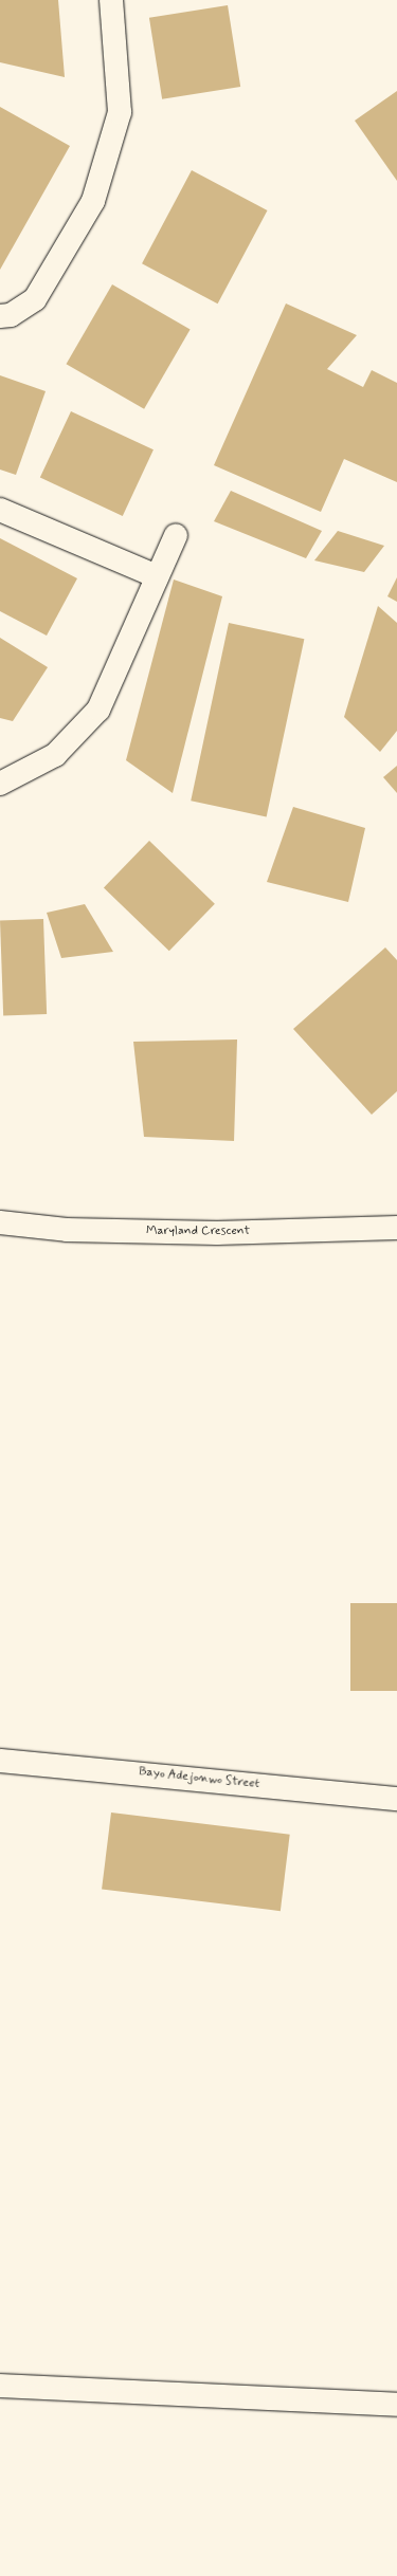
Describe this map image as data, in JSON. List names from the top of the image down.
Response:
{
  "streets": {
    "street": ["Maryland Crescent", "Bayo Adejonwo Street"]
  }
}
